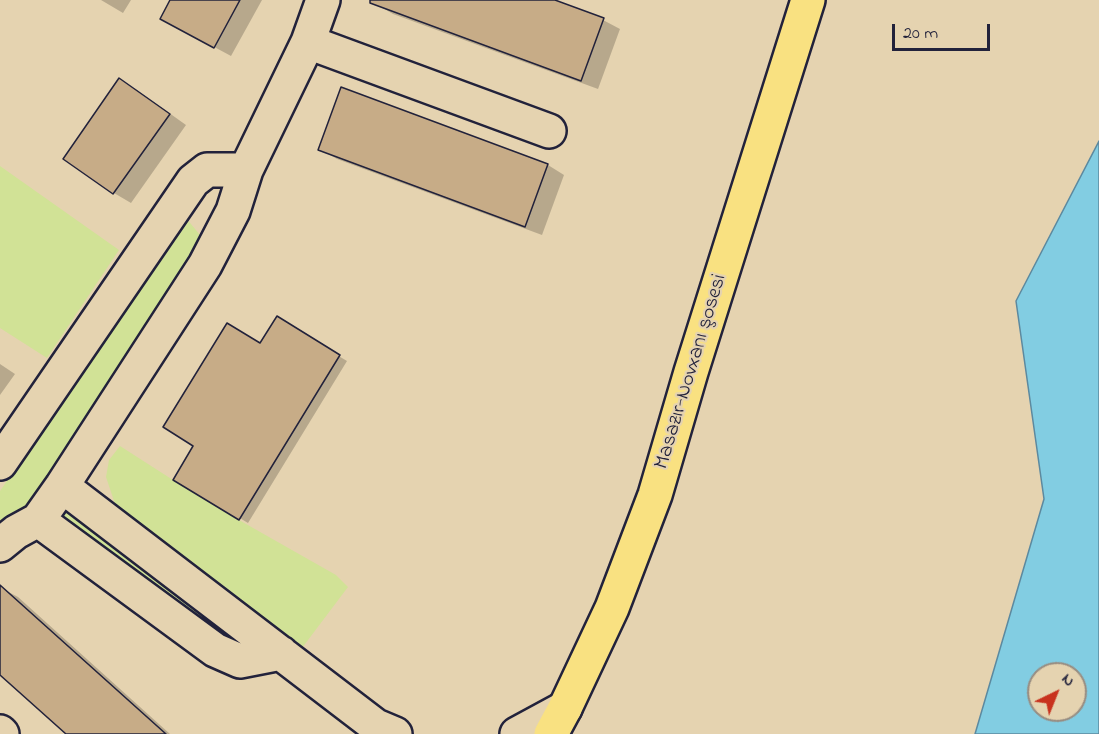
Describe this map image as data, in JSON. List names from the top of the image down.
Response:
{
  "streets": {
    "main road": ["Masazır-Novxanı şosesi"]
  },
  "scale_bar": "20 m",
  "north": "top right"
}
